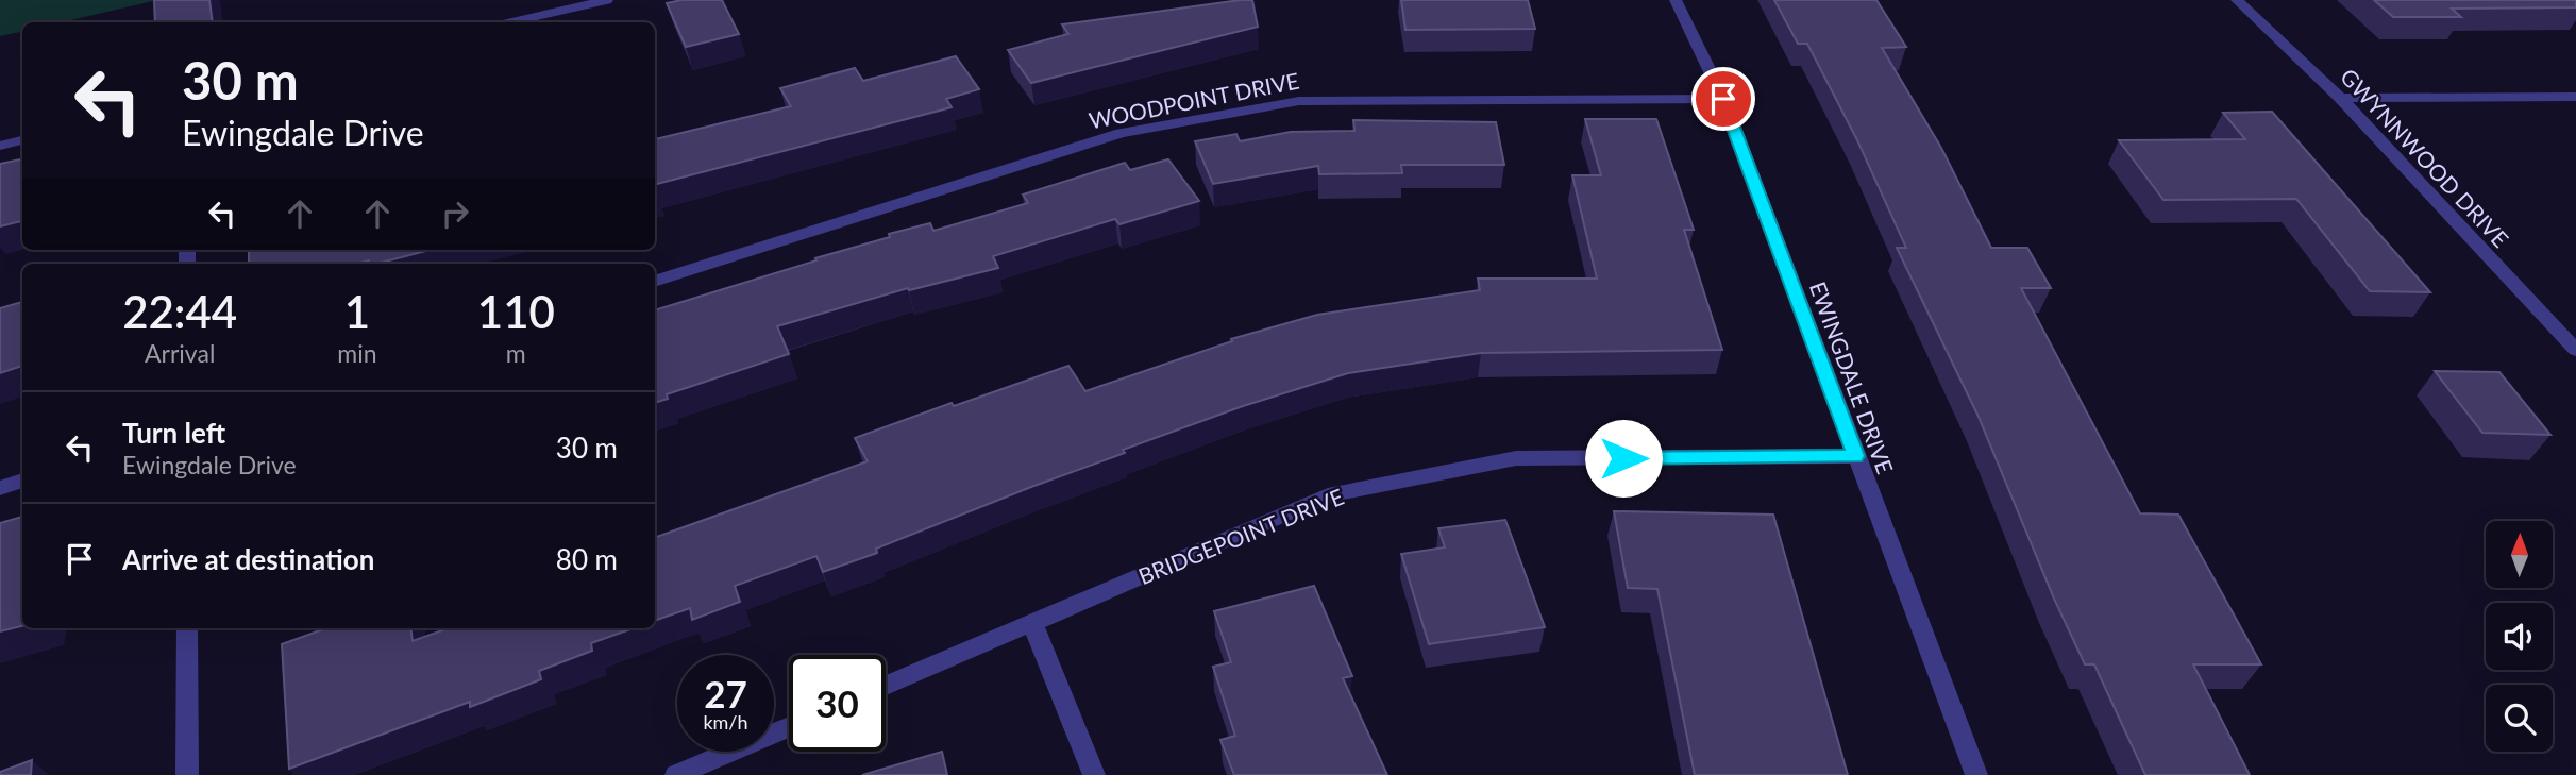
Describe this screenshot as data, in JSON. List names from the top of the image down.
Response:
{
  "streets": {
    "street": [
      "WOODPOINT DRIVE",
      "GWYNNWOOD DRIVE",
      "EWINGDALE DRIVE",
      "BRIDGEPOINT DRIVE"
    ]
  },
  "crossings": [
    ["WOODPOINT DRIVE", "EWINGDALE DRIVE"],
    ["EWINGDALE DRIVE", "BRIDGEPOINT DRIVE"]
  ],
  "north": "top",
  "page": {
    "turn": ["30 m", "Ewingdale Drive"],
    "eta": [
      "22:44",
      "Arrival",
      "1",
      "min",
      "110",
      "m"
    ],
    "list": [
      {
        "name": "Turn left",
        "note": "Ewingdale Drive",
        "value": "30 m"
      },
      {
        "name": "Arrive at destination",
        "value": "80 m"
      }
    ],
    "speed": "27 km/h",
    "limit": "30"
  }
}
